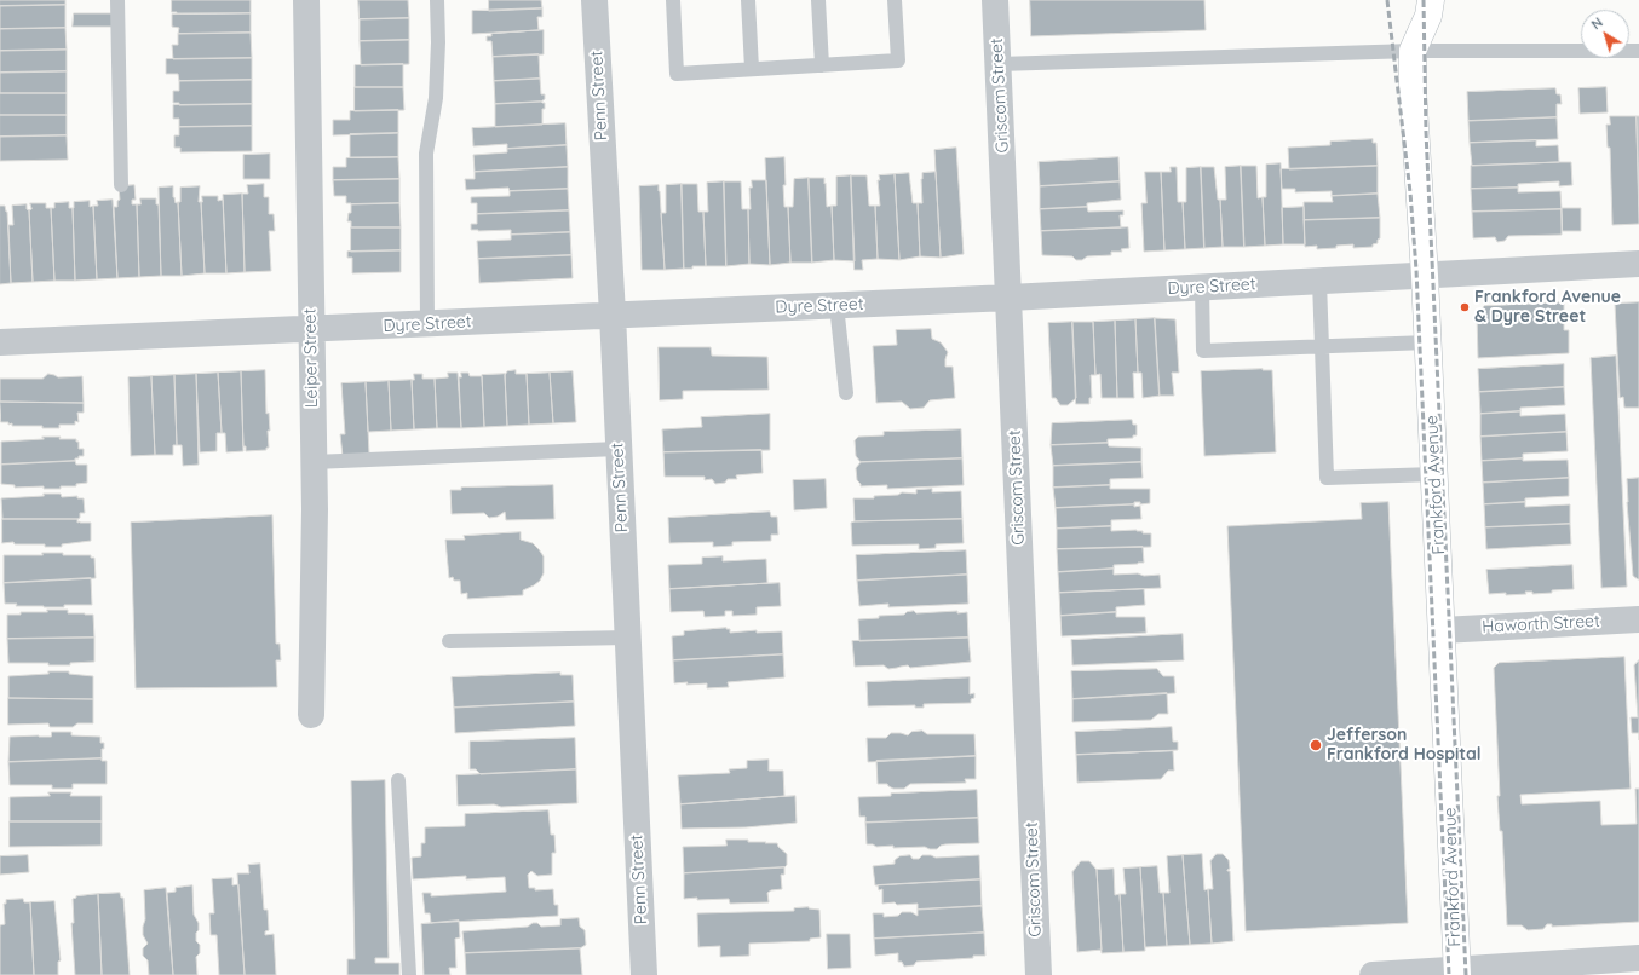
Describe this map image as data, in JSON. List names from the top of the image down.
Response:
{
  "streets": {
    "main road": ["Frankford Avenue"],
    "street": [
      "Penn Street",
      "Griscom Street",
      "Dyre Street",
      "Leiper Street",
      "Haworth Street"
    ]
  },
  "crossings": [
    ["Penn Street", "Dyre Street"],
    ["Griscom Street", "Dyre Street"],
    ["Dyre Street", "Leiper Street"],
    ["Dyre Street", "Frankford Avenue"],
    ["Frankford Avenue", "Haworth Street"]
  ],
  "places": ["Frankford Avenue & Dyre Street", "Jefferson Frankford Hospital"],
  "north": "top left"
}
